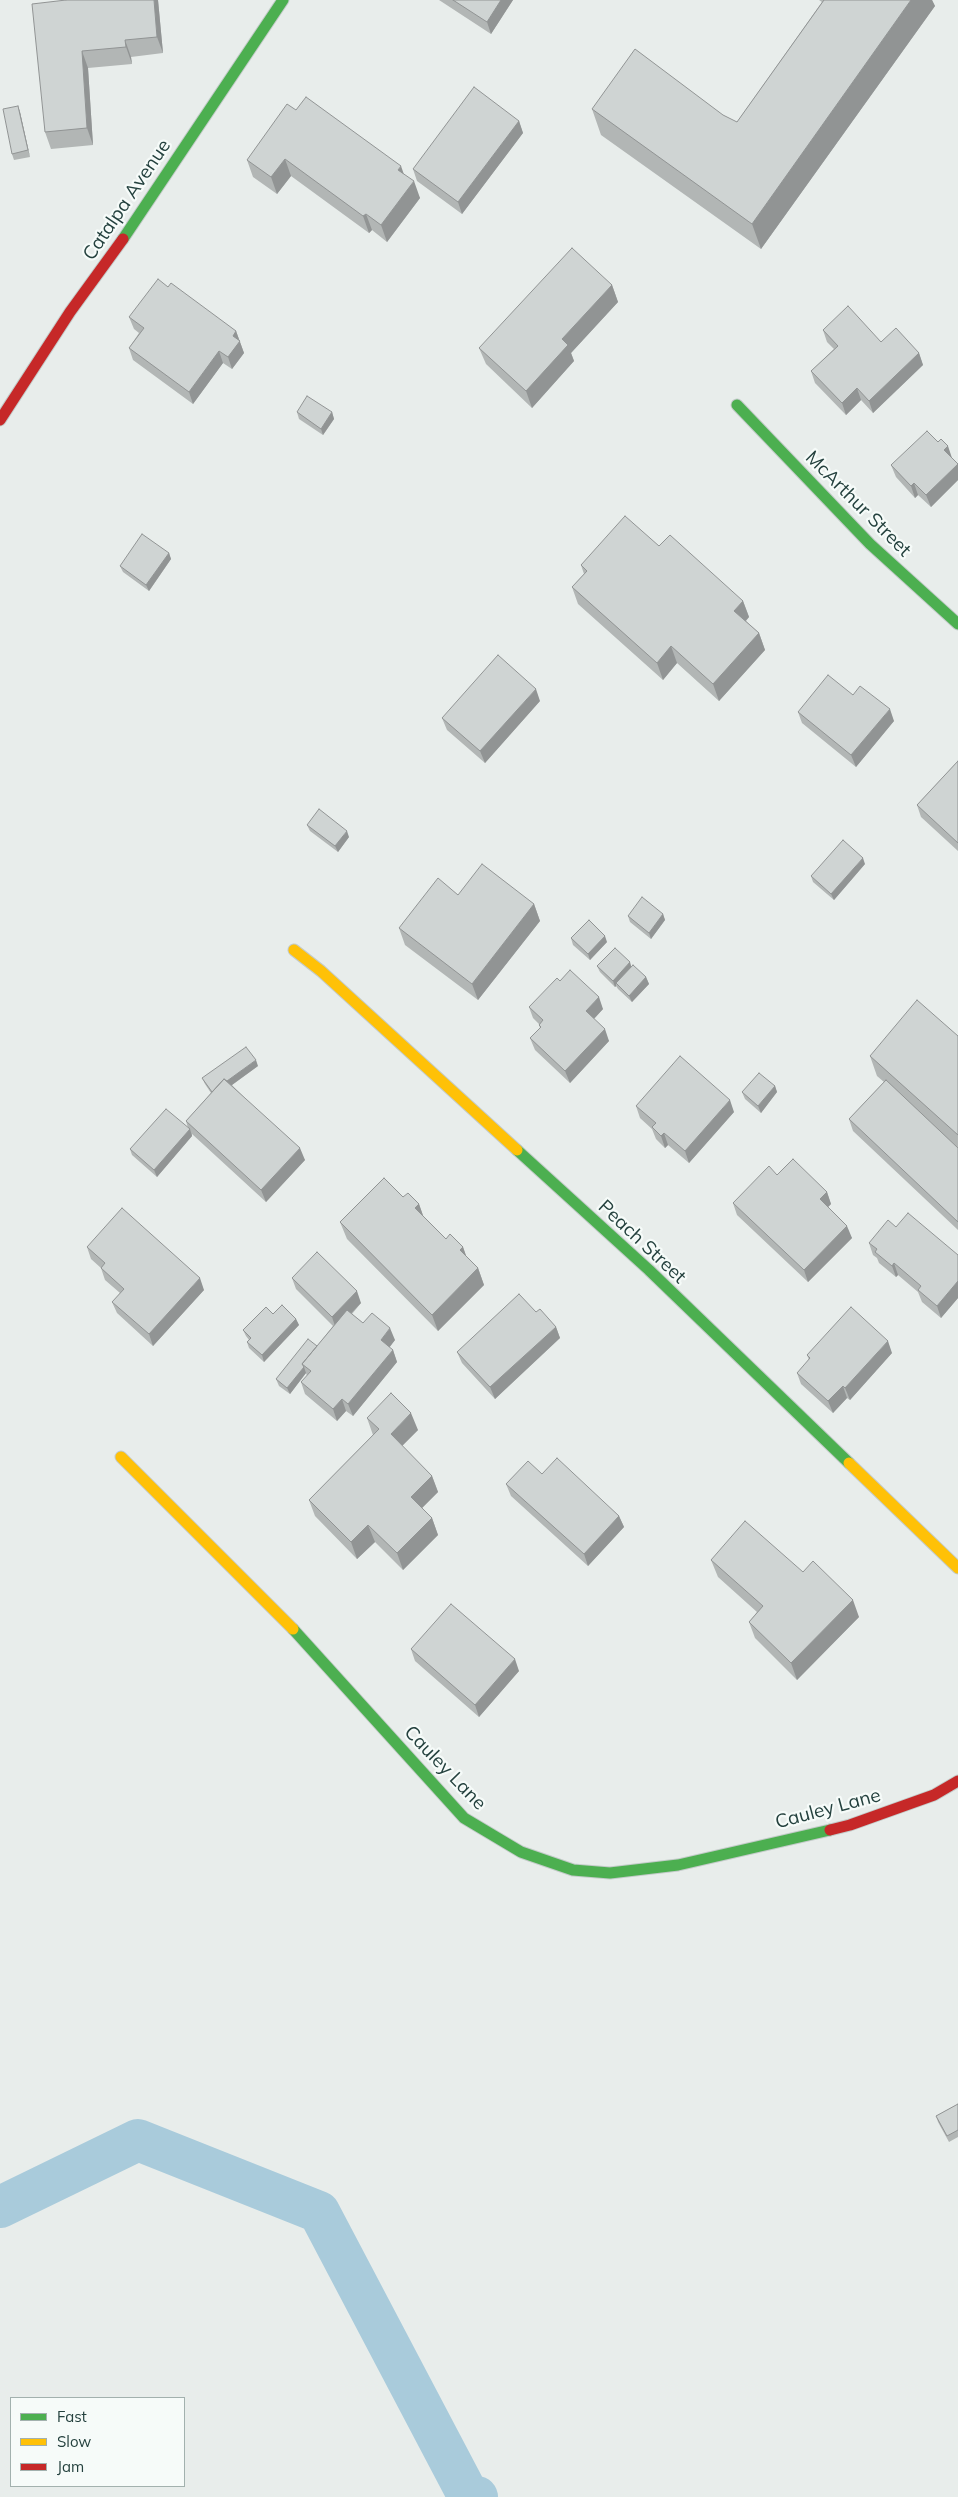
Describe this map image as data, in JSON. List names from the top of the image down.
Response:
{
  "streets": {
    "street": [
      "Catalpa Avenue",
      "McArthur Street",
      "Peach Street",
      "Cauley Lane"
    ]
  },
  "legend": ["Fast", "Slow", "Jam"]
}
